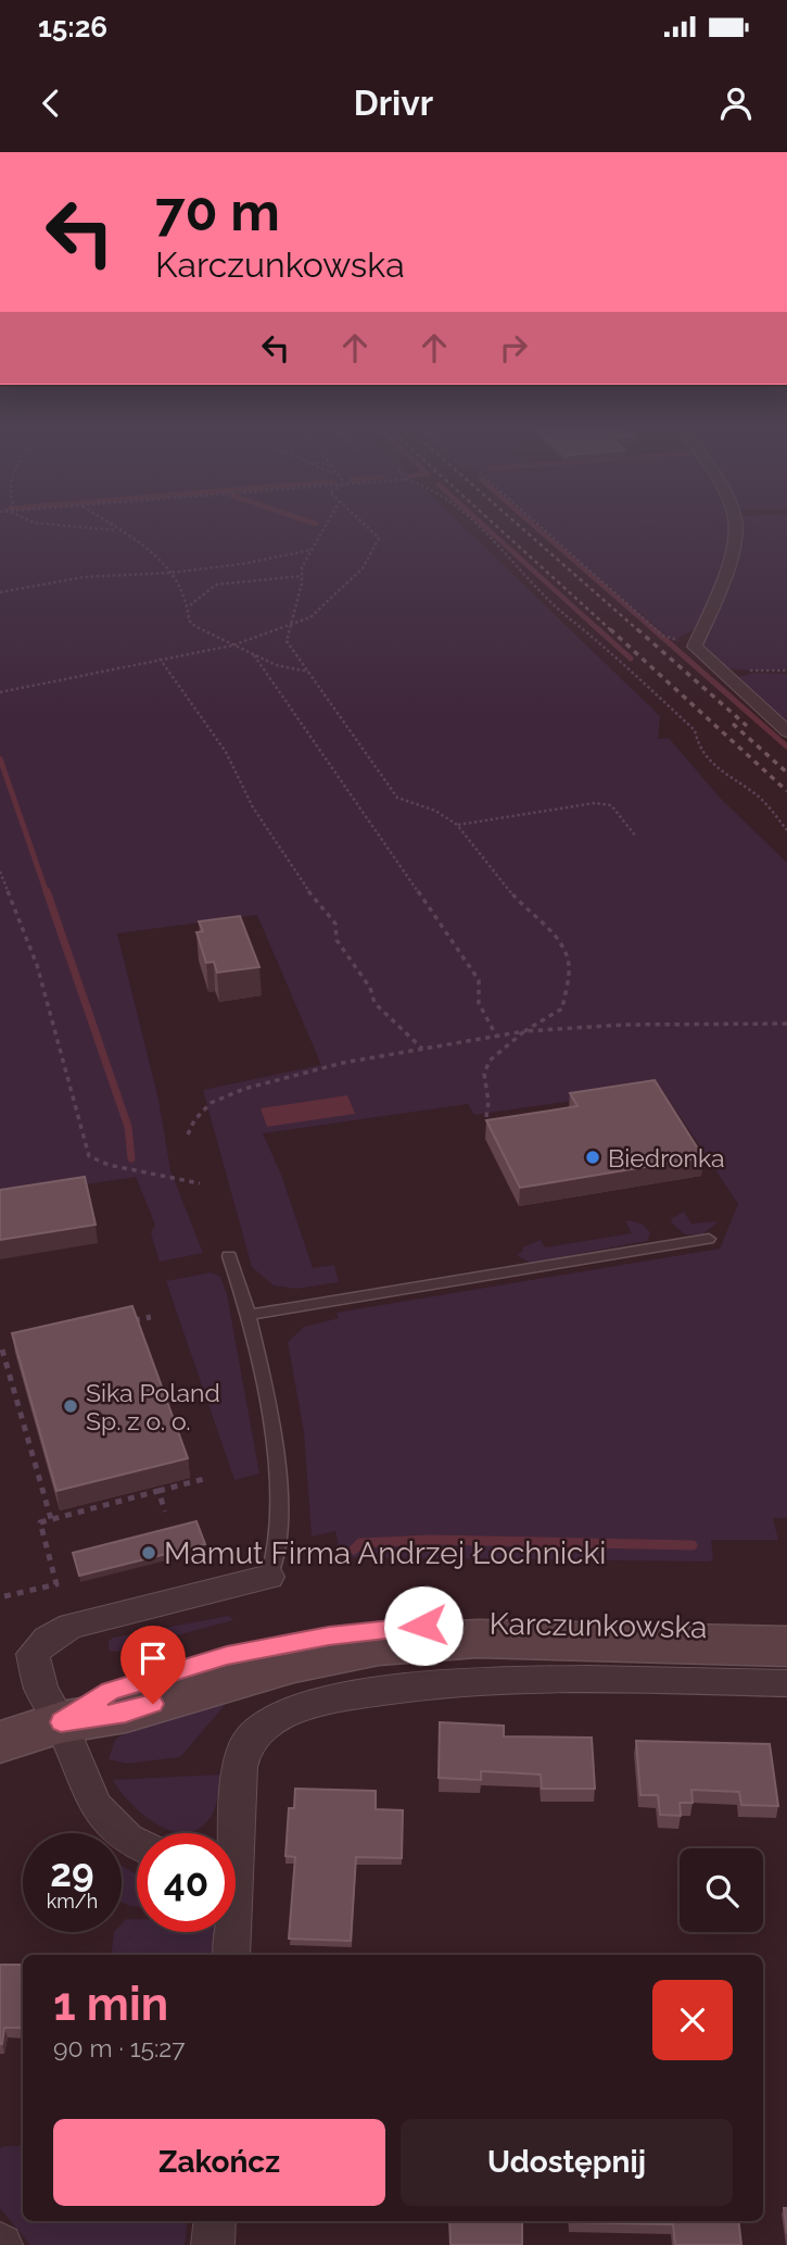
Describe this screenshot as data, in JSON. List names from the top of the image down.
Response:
{
  "streets": {
    "street": ["Karczunkowska"]
  },
  "places": ["Biedronka", "Sika Poland Sp. z o. o.", "Mamut Firma Andrzej Łochnicki"],
  "page": {
    "status": "15:26",
    "header": "Drivr",
    "turn": ["70 m", "Karczunkowska"],
    "speed": "29 km/h",
    "limit": "40",
    "heading": ["1 min", "90 m · 15:27"],
    "buttons": ["Zakończ", "Udostępnij"]
  }
}
